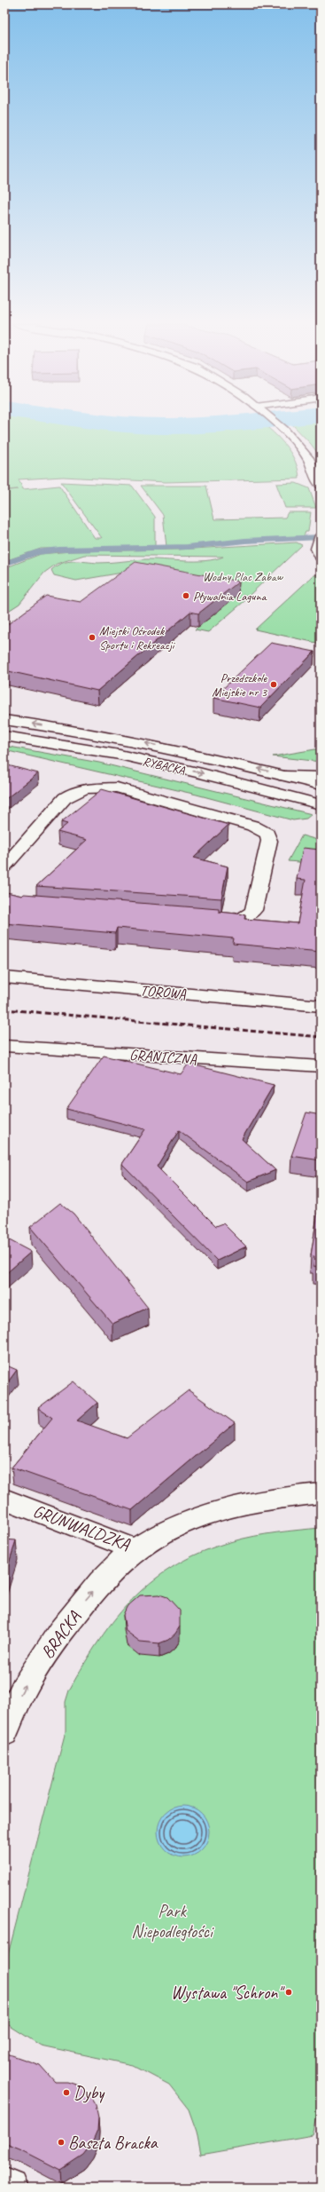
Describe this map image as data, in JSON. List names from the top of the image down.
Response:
{
  "streets": {
    "street": [
      "RYBACKA",
      "TOROWA",
      "GRANICZNA",
      "GRUNWALDZKA",
      "BRACKA"
    ]
  },
  "crossings": [
    ["GRUNWALDZKA", "BRACKA"]
  ],
  "one_way": ["BRACKA"],
  "parks": ["Wodny Plac Zabaw", "Park Niepodległości"],
  "places": [
    "Pływalnia Laguna",
    "Miejski Ośrodek Sportu i Rekreacji",
    "Przedszkole Miejskie nr 3",
    "Wystawa \"Schron\"",
    "Dyby",
    "Baszta Bracka"
  ]
}
